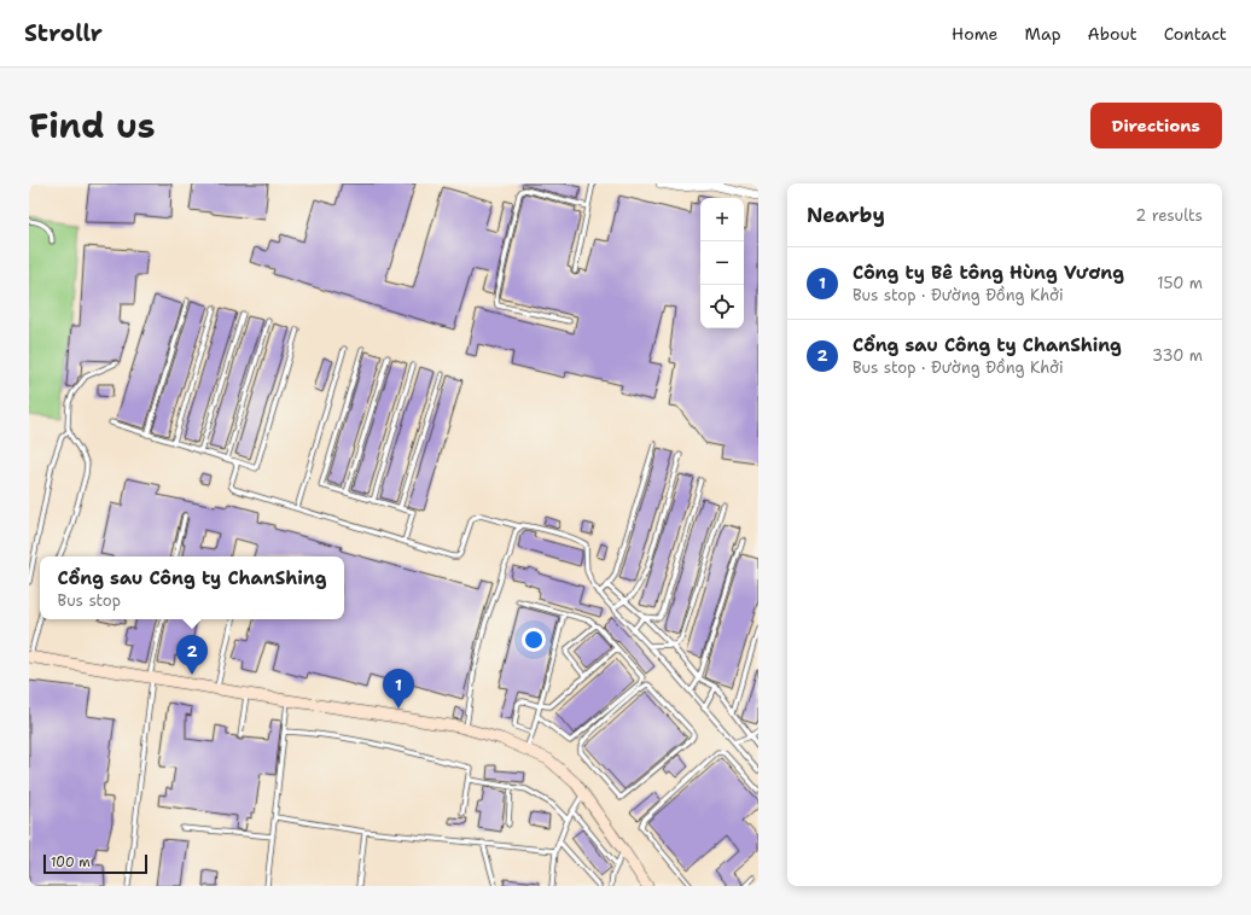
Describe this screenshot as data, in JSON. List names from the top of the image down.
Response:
{
  "scale_bar": "100 m",
  "page": {
    "header": "Strollr",
    "nav": [
      "Home",
      "Map",
      "About",
      "Contact"
    ],
    "title": "Find us",
    "buttons": "Directions",
    "heading": ["Nearby", "2 results"],
    "map_buttons": ["+", "−"],
    "list": [
      {
        "mark": "1",
        "name": "Công ty Bê tông Hùng Vương",
        "note": "Bus stop · Đường Đồng Khởi",
        "value": "150 m"
      },
      {
        "mark": "2",
        "name": "Cổng sau Công ty ChanShing",
        "note": "Bus stop · Đường Đồng Khởi",
        "value": "330 m"
      }
    ],
    "popup": ["Cổng sau Công ty ChanShing", "Bus stop"],
    "pins": ["2", "1"],
    "scale": "100 m"
  }
}
